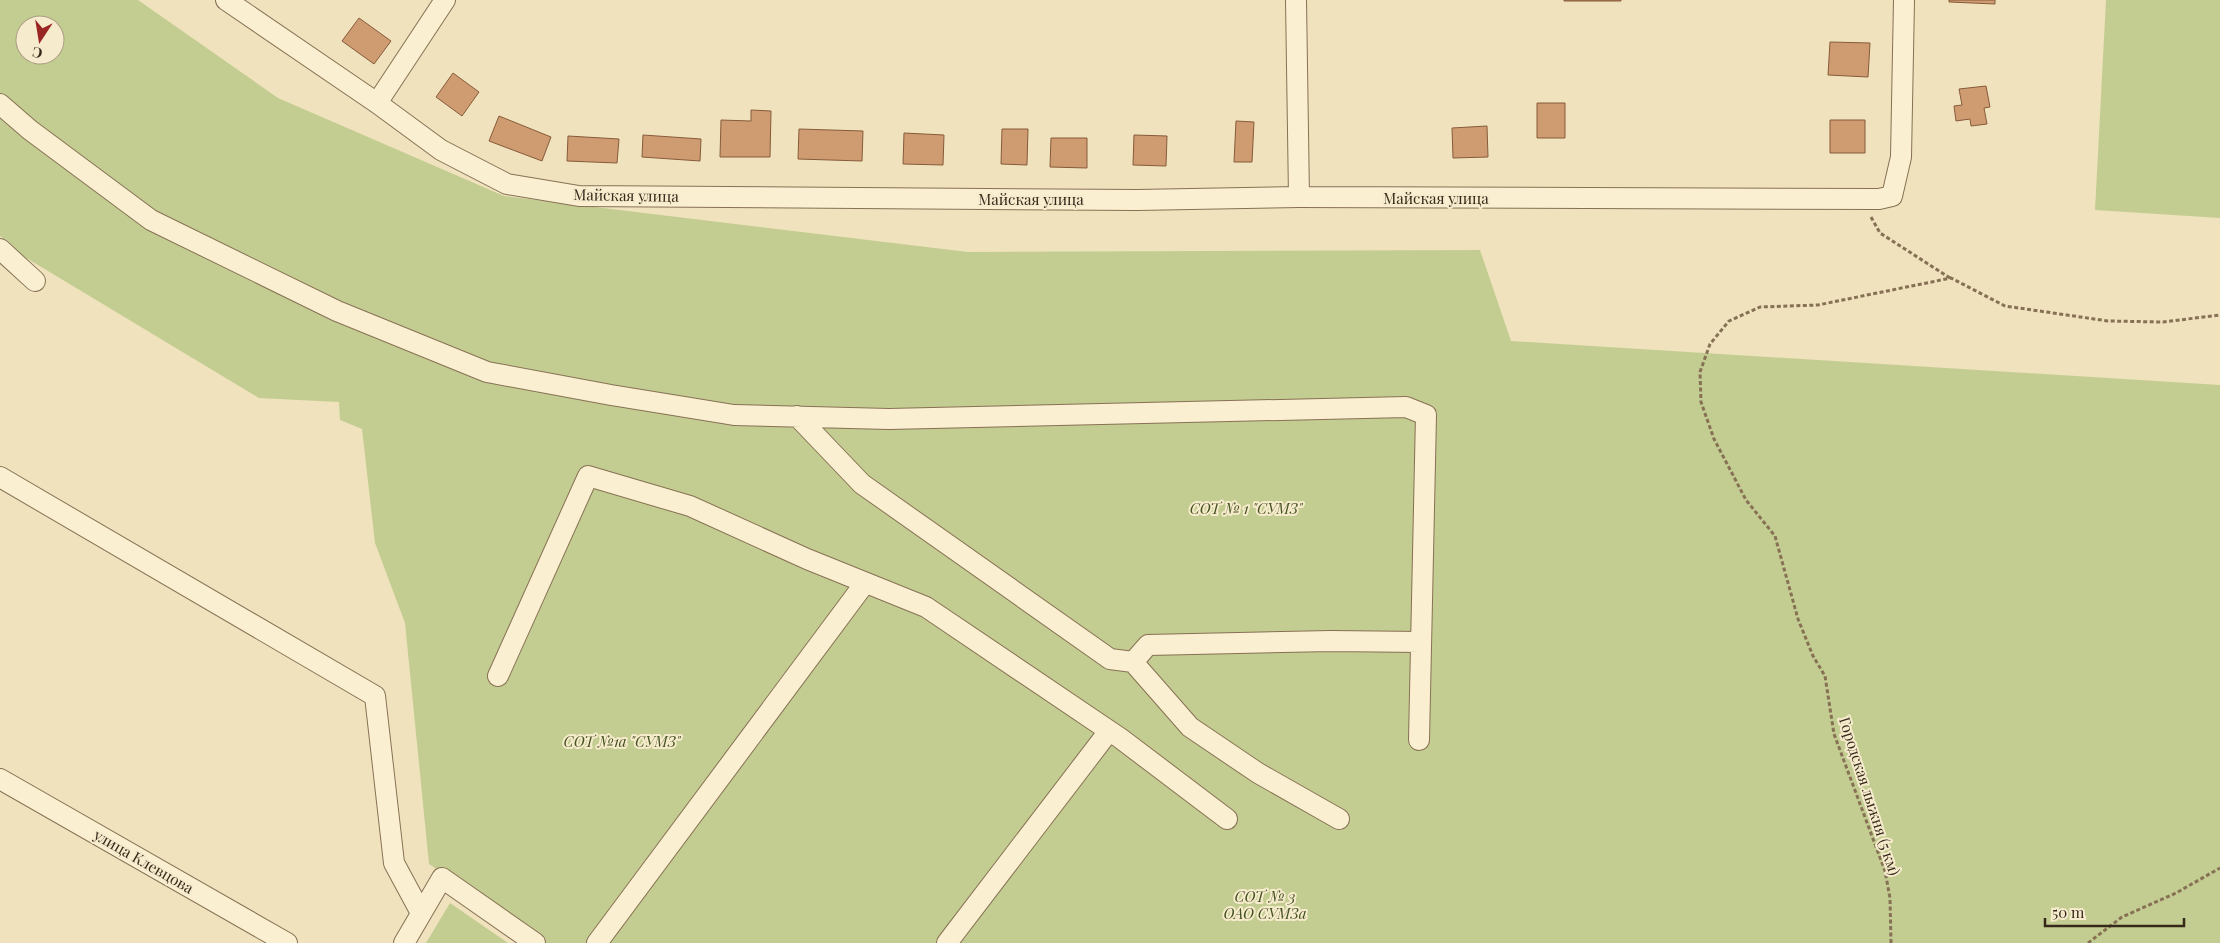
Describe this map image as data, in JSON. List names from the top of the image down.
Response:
{
  "streets": {
    "street": ["Майская улица", "улица Клевцова"],
    "path": ["Городская лыжня (5 км)"]
  },
  "parks": ["СОТ № 1 \"СУМЗ\"", "СОТ №1а \"СУМЗ\"", "СОТ № 3 ОАО СУМЗа"],
  "scale_bar": "50 m",
  "north": "bottom"
}
